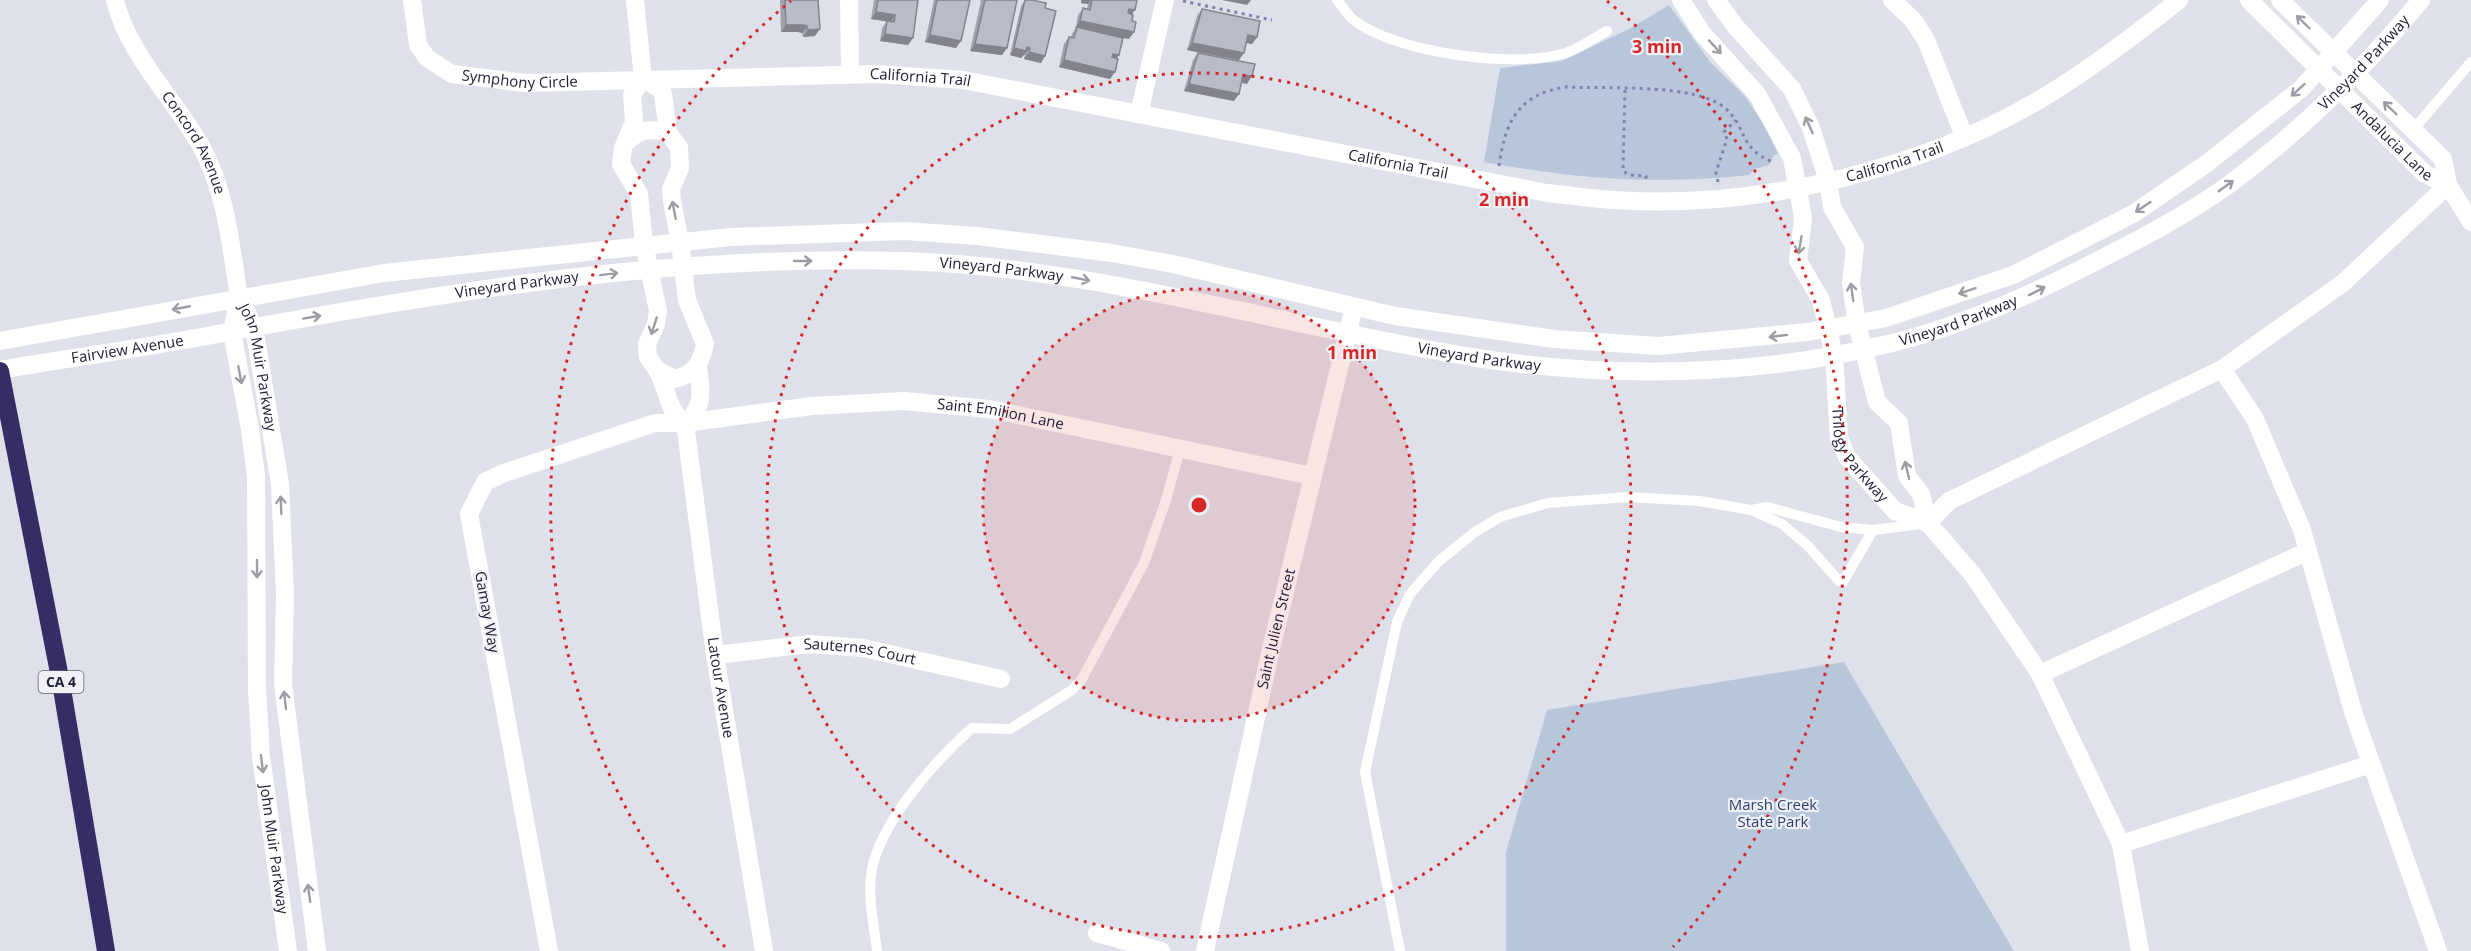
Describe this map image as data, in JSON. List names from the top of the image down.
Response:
{
  "streets": {
    "highway": ["CA 4"],
    "street": [
      "Vineyard Parkway",
      "Symphony Circle",
      "California Trail",
      "Andalucia Lane",
      "Concord Avenue",
      "Fairview Avenue",
      "John Muir Parkway",
      "Saint Emilion Lane",
      "Trilogy Parkway",
      "Gamay Way",
      "Saint Julien Street",
      "Sauternes Court",
      "Latour Avenue"
    ]
  },
  "crossings": [
    ["Vineyard Parkway", "Andalucia Lane"],
    ["Vineyard Parkway", "Concord Avenue"],
    ["Vineyard Parkway", "Fairview Avenue"],
    ["Vineyard Parkway", "John Muir Parkway"],
    ["Vineyard Parkway", "Trilogy Parkway"],
    ["Vineyard Parkway", "Saint Julien Street"],
    ["Vineyard Parkway", "Latour Avenue"],
    ["Symphony Circle", "California Trail"],
    ["Symphony Circle", "Latour Avenue"],
    ["California Trail", "Trilogy Parkway"],
    ["California Trail", "Latour Avenue"],
    ["Concord Avenue", "Fairview Avenue"],
    ["Concord Avenue", "John Muir Parkway"],
    ["Fairview Avenue", "John Muir Parkway"],
    ["Fairview Avenue", "CA 4"],
    ["Saint Emilion Lane", "Gamay Way"],
    ["Saint Emilion Lane", "Saint Julien Street"],
    ["Saint Emilion Lane", "Latour Avenue"],
    ["Gamay Way", "Latour Avenue"],
    ["Sauternes Court", "Latour Avenue"]
  ],
  "parks": ["Marsh Creek State Park"],
  "rings": ["3 min", "2 min", "1 min"]
}
